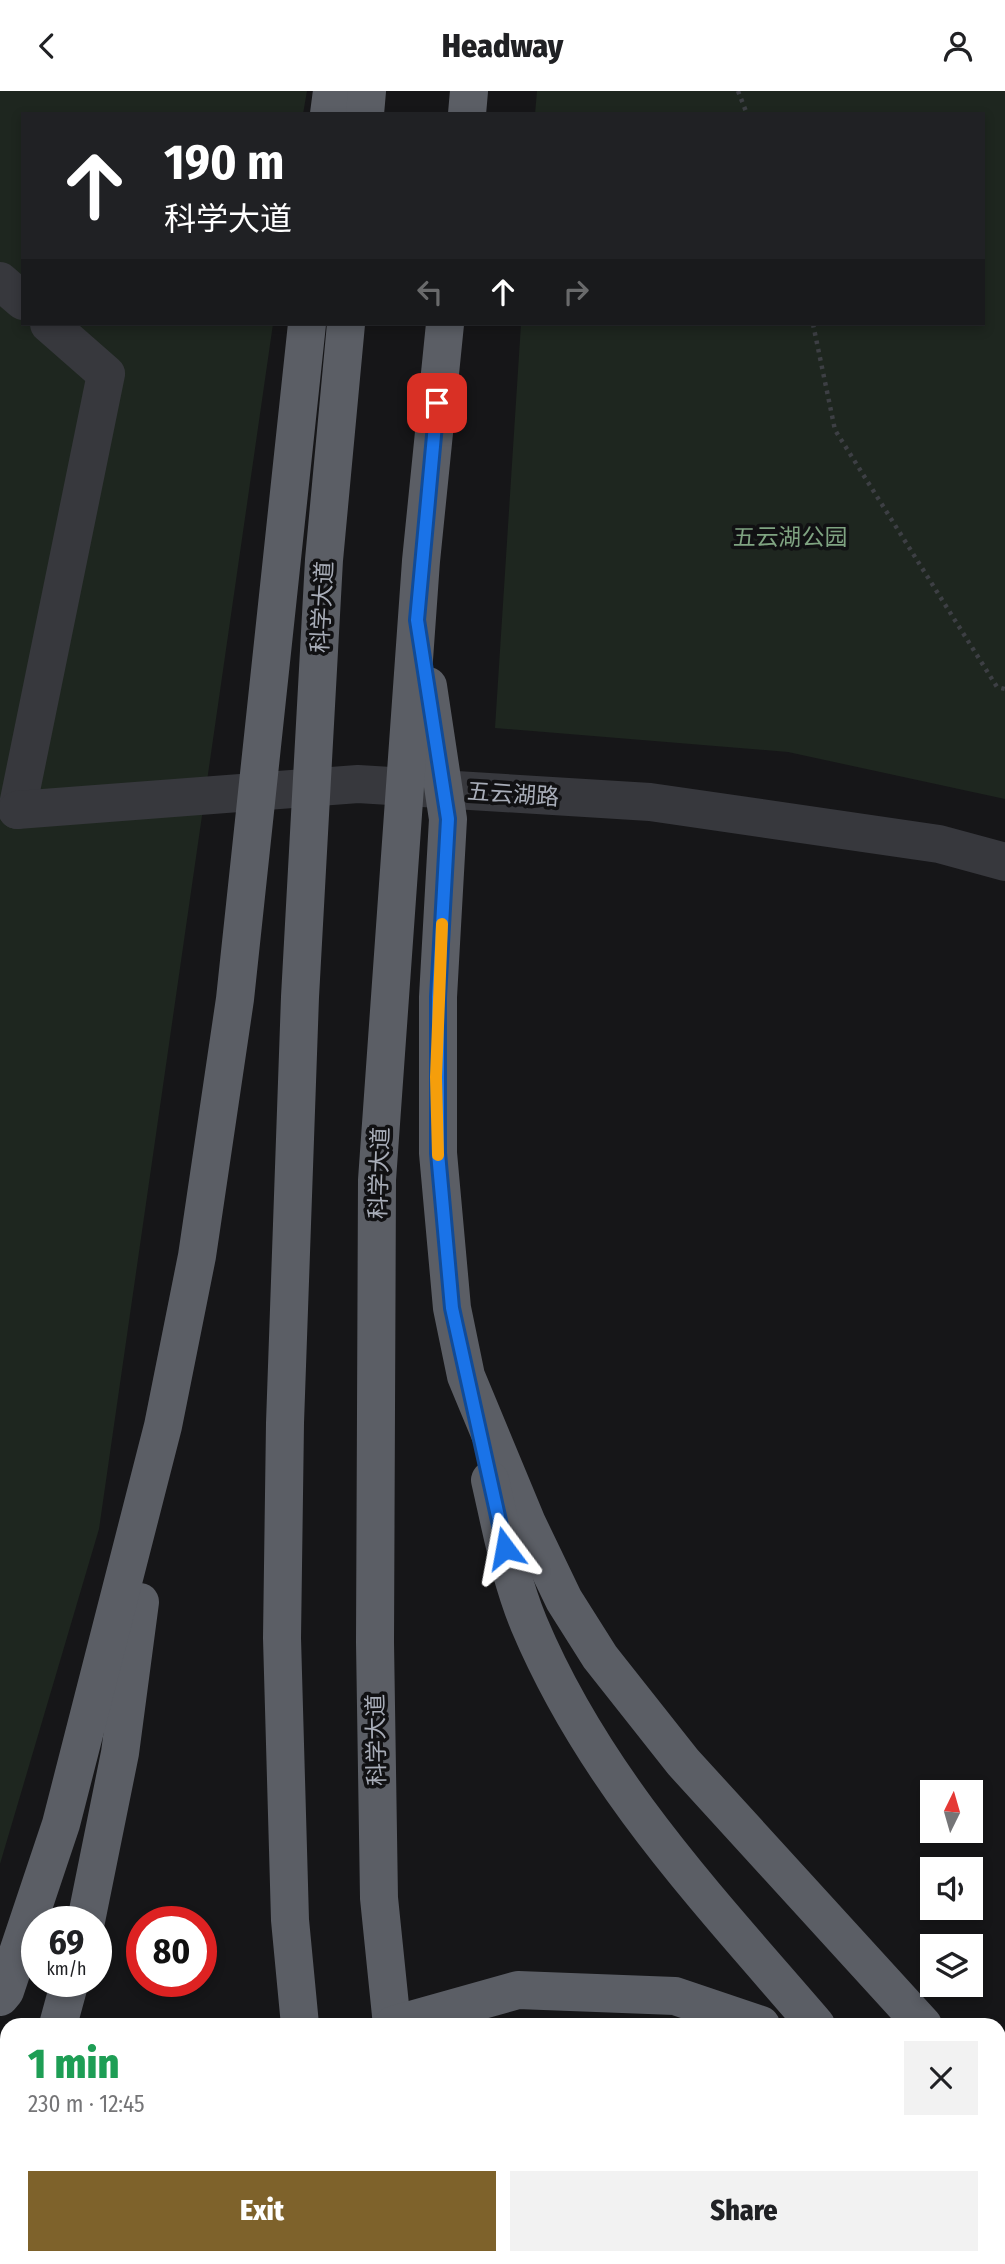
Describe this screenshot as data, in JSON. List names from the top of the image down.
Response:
{
  "streets": {
    "highway": ["科学大道"],
    "street": ["五云湖路"]
  },
  "parks": ["五云湖公园"],
  "north": "top",
  "page": {
    "header": "Headway",
    "turn": ["190 m", "科学大道"],
    "speed": "69 km/h",
    "limit": "80",
    "heading": ["1 min", "230 m · 12:45"],
    "buttons": ["Exit", "Share"]
  }
}
